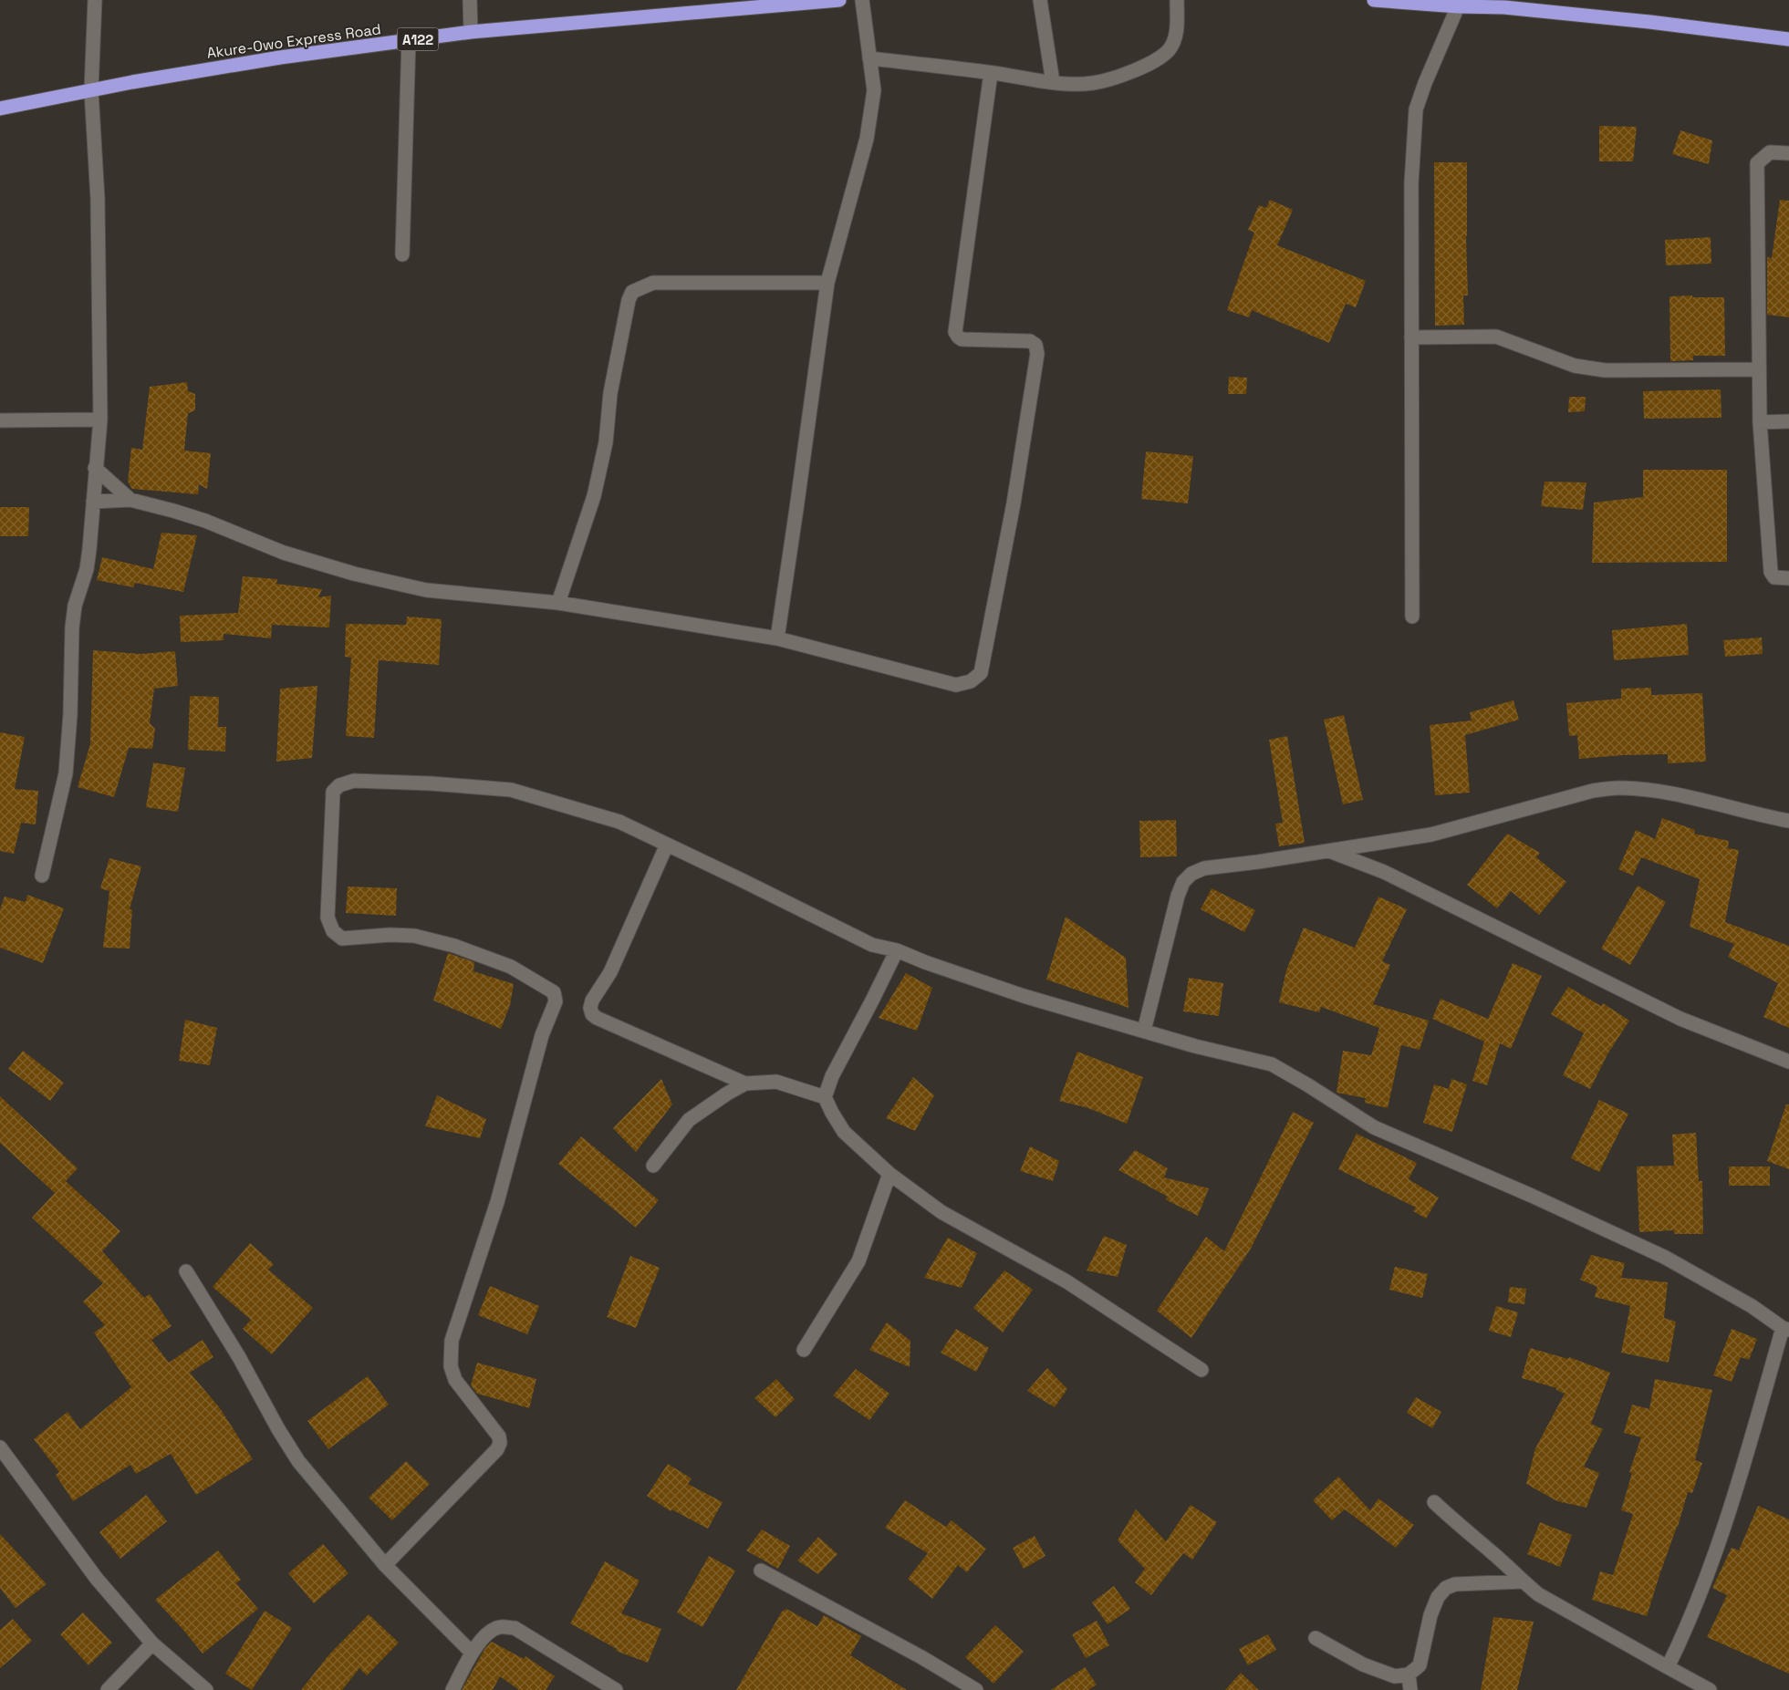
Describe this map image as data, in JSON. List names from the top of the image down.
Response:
{
  "streets": {
    "highway": ["A122", "Akure-Owo Express Road"]
  }
}
